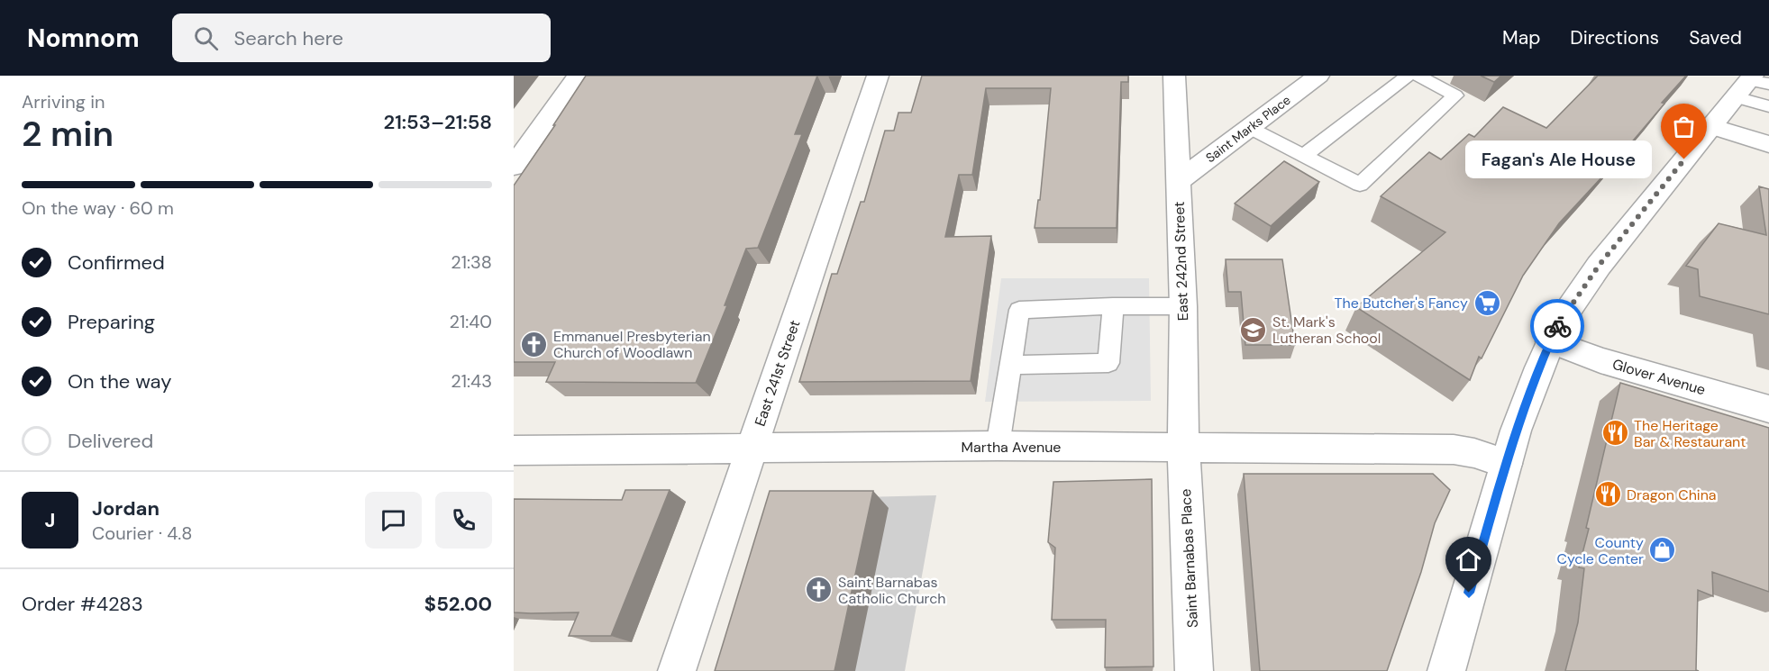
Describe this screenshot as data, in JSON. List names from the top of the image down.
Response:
{
  "streets": {
    "street": [
      "Saint Marks Place",
      "East 242nd Street",
      "East 241st Street",
      "Glover Avenue",
      "Martha Avenue",
      "Saint Barnabas Place"
    ]
  },
  "crossings": [
    ["Saint Marks Place", "East 242nd Street"],
    ["East 242nd Street", "Martha Avenue"],
    ["East 242nd Street", "Saint Barnabas Place"],
    ["East 241st Street", "Martha Avenue"],
    ["Martha Avenue", "Saint Barnabas Place"]
  ],
  "places": {
    "other": ["Fagan's Ale House"],
    "supermarket": ["The Butcher's Fancy"],
    "school or university": ["St. Mark's Lutheran School"],
    "church": ["Emmanuel Presbyterian Church of Woodlawn", "Saint Barnabas Catholic Church"],
    "restaurant": ["The Heritage Bar & Restaurant", "Dragon China"],
    "shop": ["County Cycle Center"]
  },
  "page": {
    "header": "Nomnom",
    "search": "Search here",
    "nav": ["Map", "Directions", "Saved"],
    "heading": ["2 min", "Arriving in", "21:53–21:58"],
    "panel": [
      "Jordan",
      "Courier · 4.8",
      "Order #4283",
      "$52.00"
    ],
    "bubble": "Fagan's Ale House",
    "bar": "On the way · 60 m",
    "list": [
      ["Confirmed", "21:38"],
      ["Preparing", "21:40"],
      ["On the way", "21:43"],
      "Delivered"
    ],
    "round": "J"
  }
}
